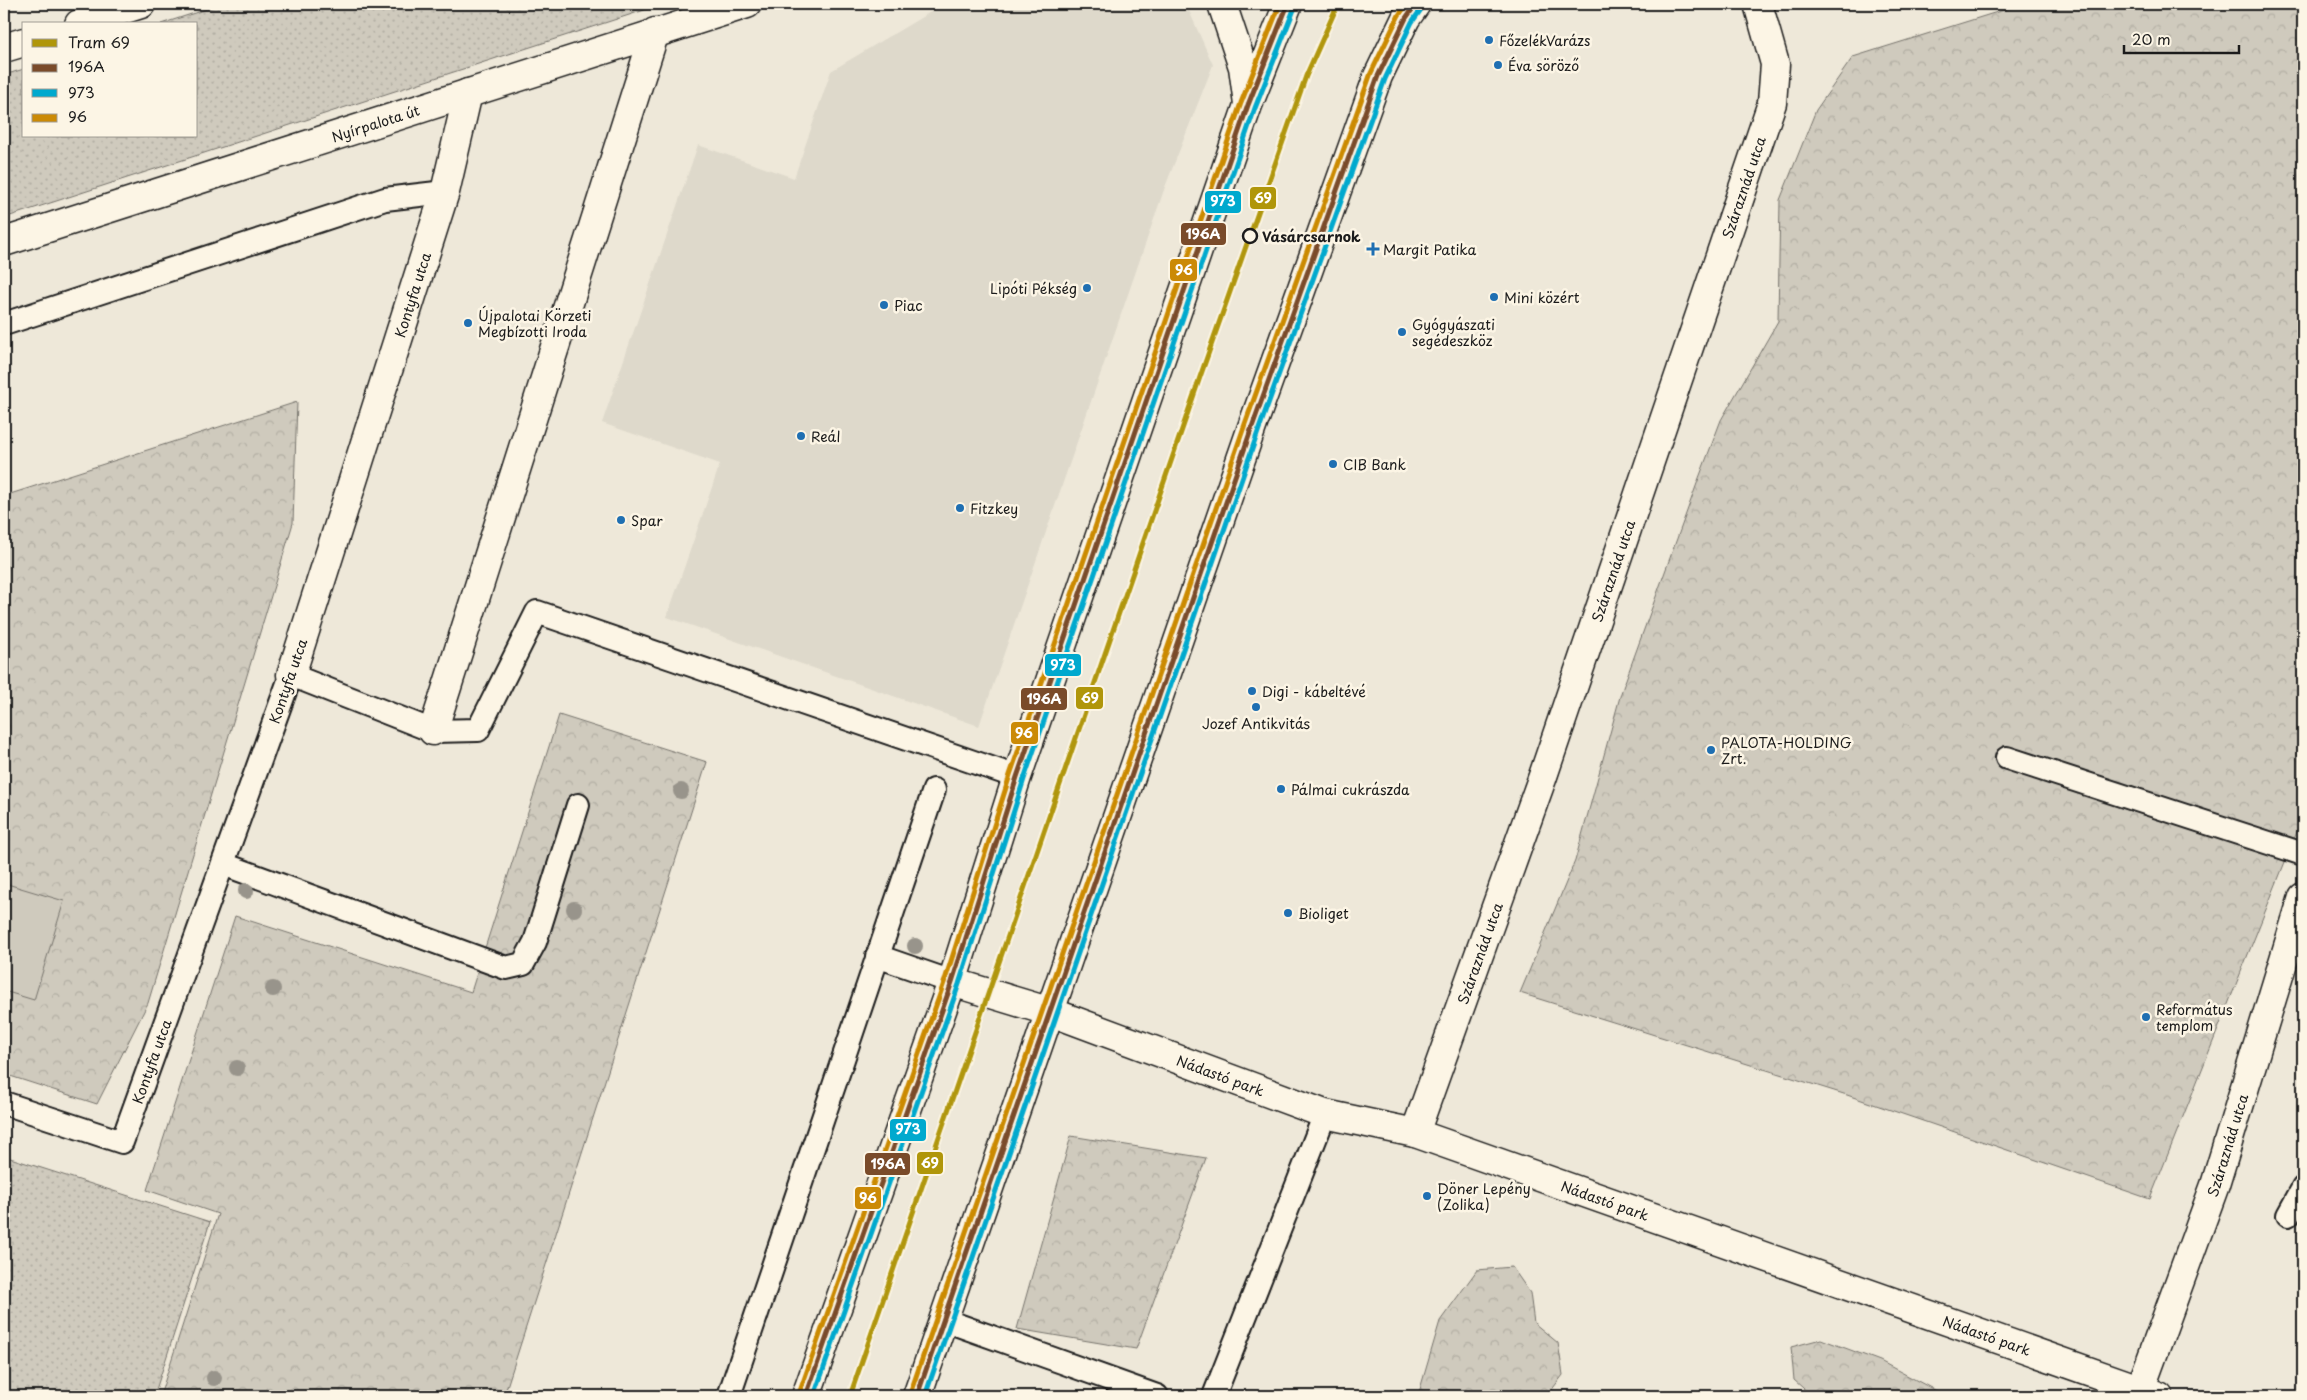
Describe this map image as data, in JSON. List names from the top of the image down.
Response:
{
  "streets": {
    "street": [
      "Nyírpalota út",
      "Száraznád utca",
      "Kontyfa utca",
      "Nádastó park"
    ]
  },
  "crossings": [
    ["Nyírpalota út", "Kontyfa utca"],
    ["Száraznád utca", "Nádastó park"]
  ],
  "places": {
    "other": [
      "FőzelékVarázs",
      "Éva söröző",
      "Vásárcsarnok",
      "Lipóti Pékség",
      "Mini közért",
      "Piac",
      "Újpalotai Körzeti Megbízotti Iroda",
      "Gyógyászati segédeszköz",
      "Reál",
      "CIB Bank",
      "Fitzkey",
      "Spar",
      "Digi - kábeltévé",
      "Jozef Antikvitás",
      "PALOTA-HOLDING Zrt.",
      "Pálmai cukrászda",
      "Bioliget",
      "Református templom",
      "Döner Lepény (Zolika)"
    ],
    "health": ["Margit Patika"]
  },
  "lines": [
    "tram line 69",
    "transit line 196A",
    "transit line 96",
    "transit line 973"
  ],
  "legend": [
    "Tram 69",
    "196A",
    "973",
    "96"
  ],
  "scale_bar": "20 m"
}
